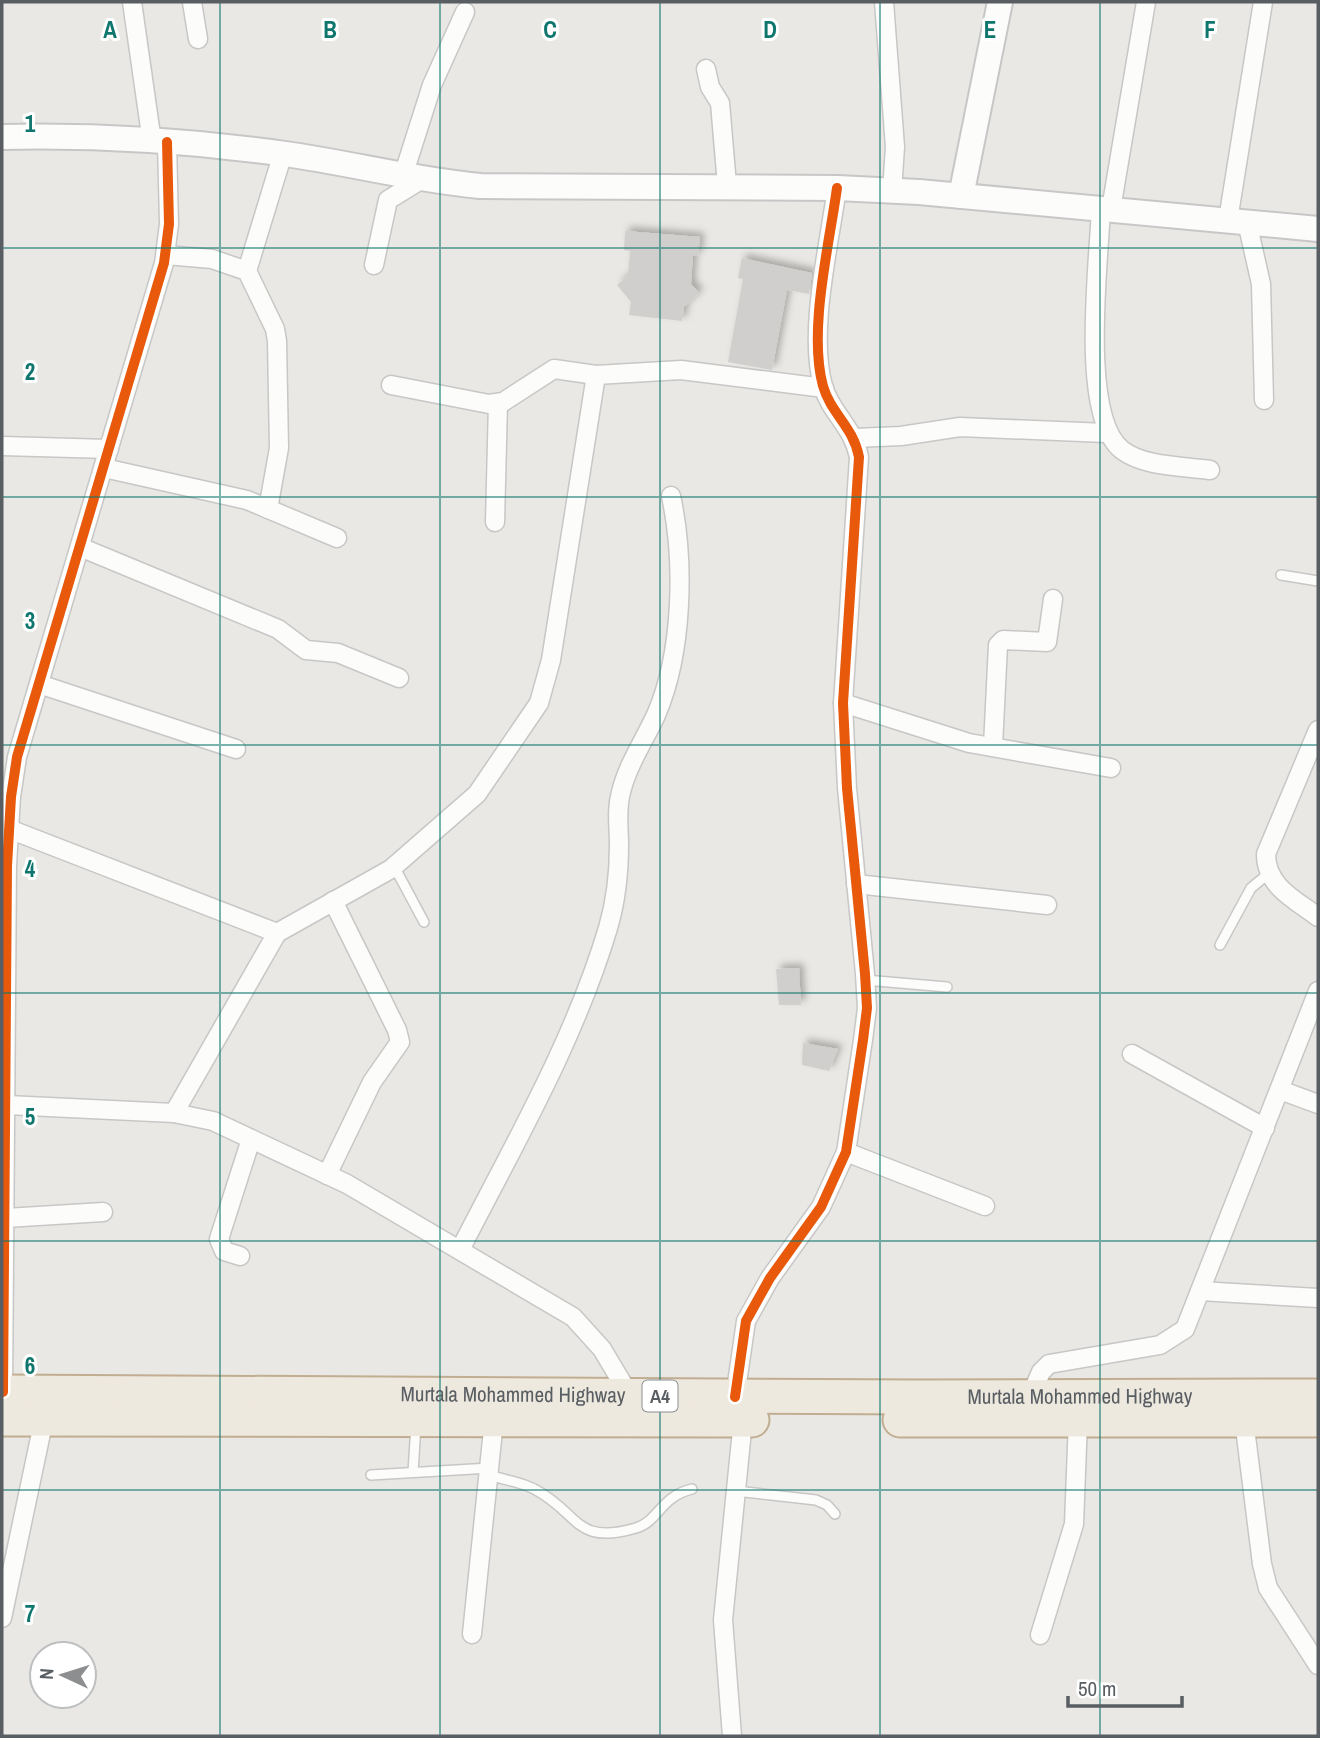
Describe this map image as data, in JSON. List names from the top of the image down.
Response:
{
  "streets": {
    "highway": ["Murtala Mohammed Highway", "A4"]
  },
  "scale_bar": "50 m",
  "north": "left",
  "grid": {
    "columns": [
      "A",
      "B",
      "C",
      "D",
      "E",
      "F"
    ],
    "rows": [
      "1",
      "2",
      "3",
      "4",
      "5",
      "6",
      "7"
    ]
  }
}
